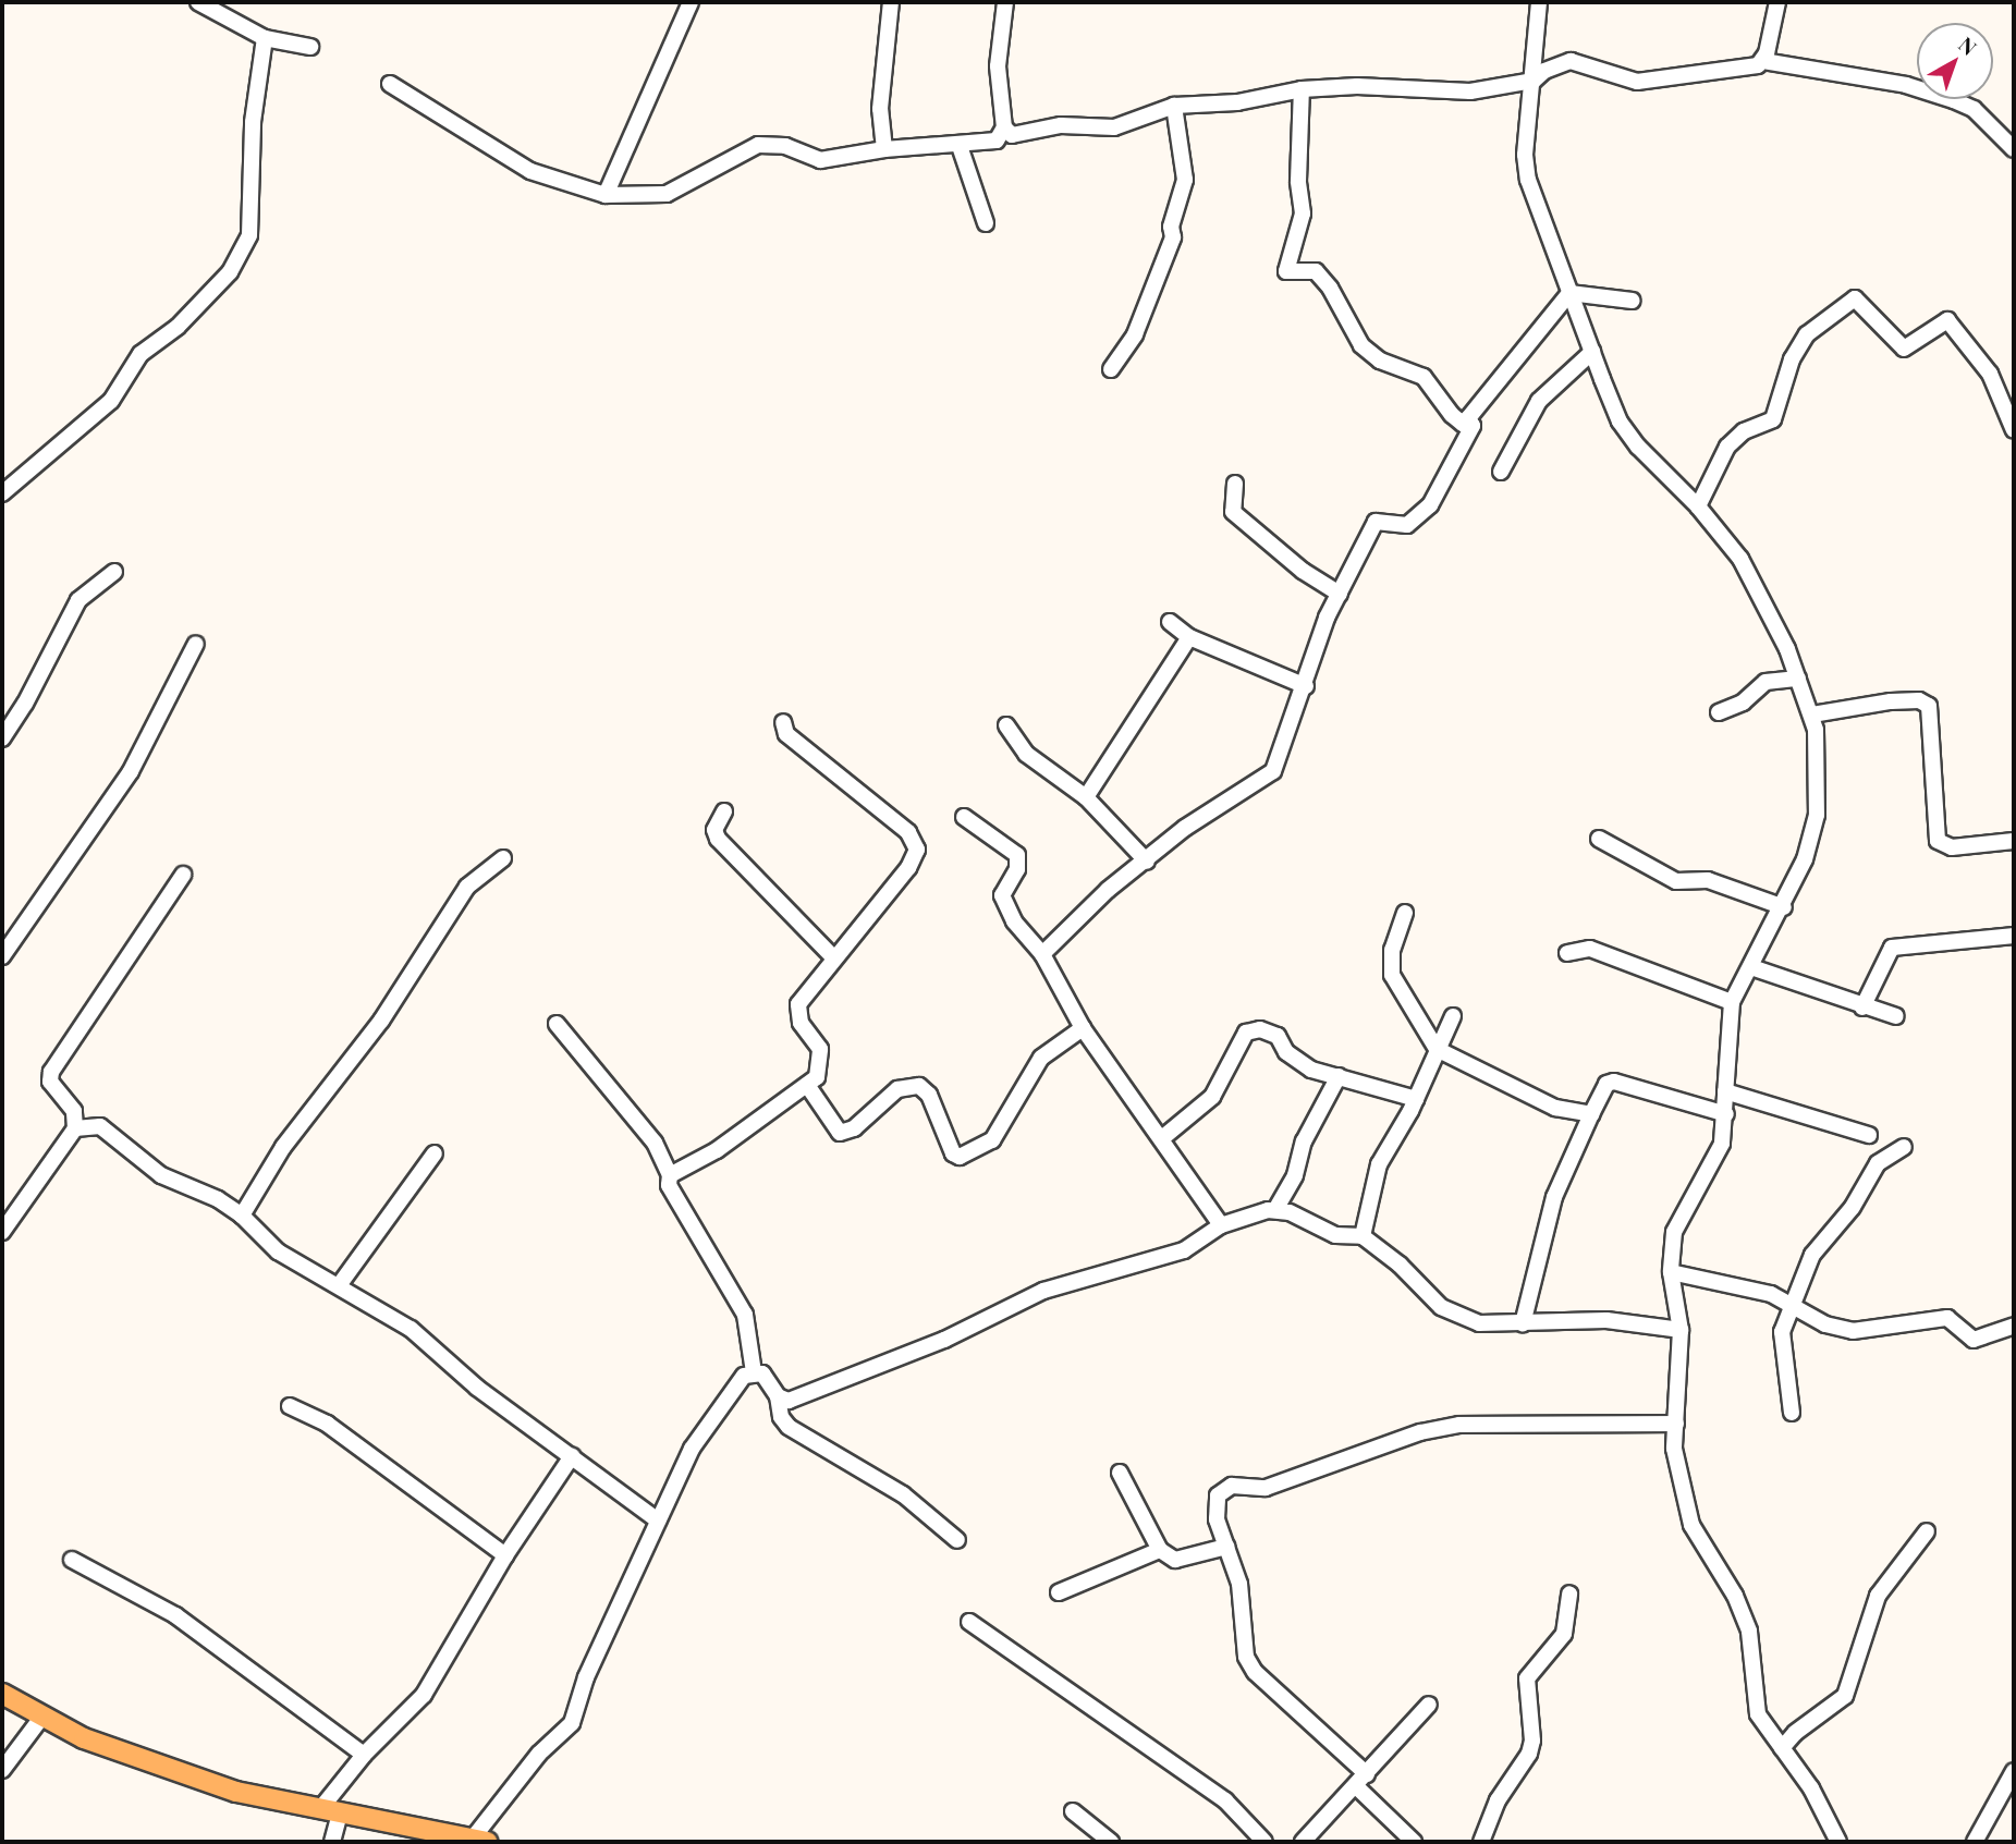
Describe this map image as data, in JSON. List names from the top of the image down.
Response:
{
  "north": "top right"
}
